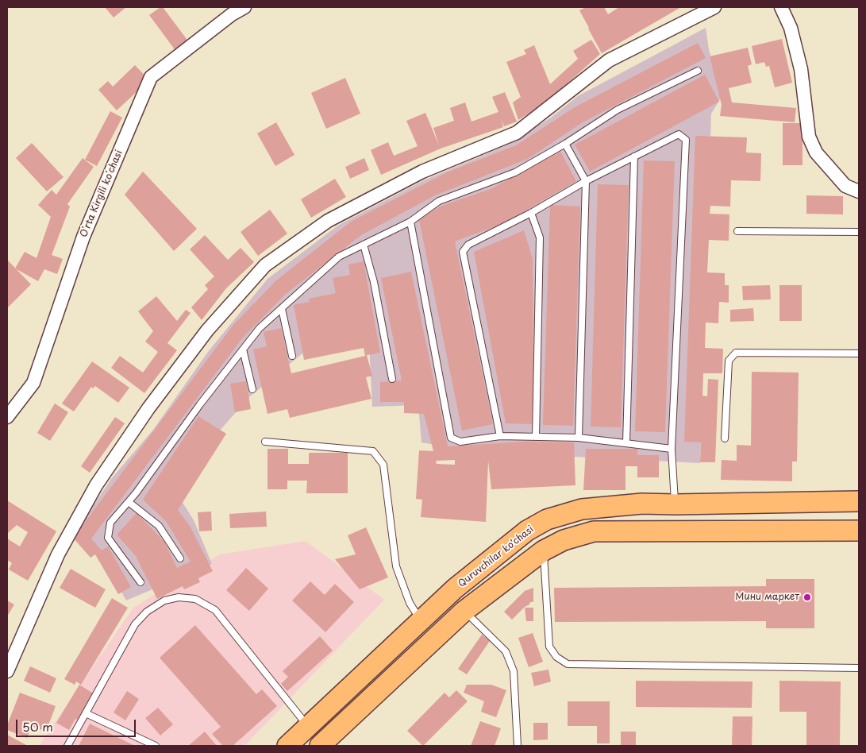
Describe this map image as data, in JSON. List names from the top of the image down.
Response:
{
  "streets": {
    "main road": ["Quruvchilar ko'chasi"],
    "street": ["Oʻrta Kirgili koʻchasi"]
  },
  "places": ["Мини маркет"],
  "scale_bar": "50 m"
}
